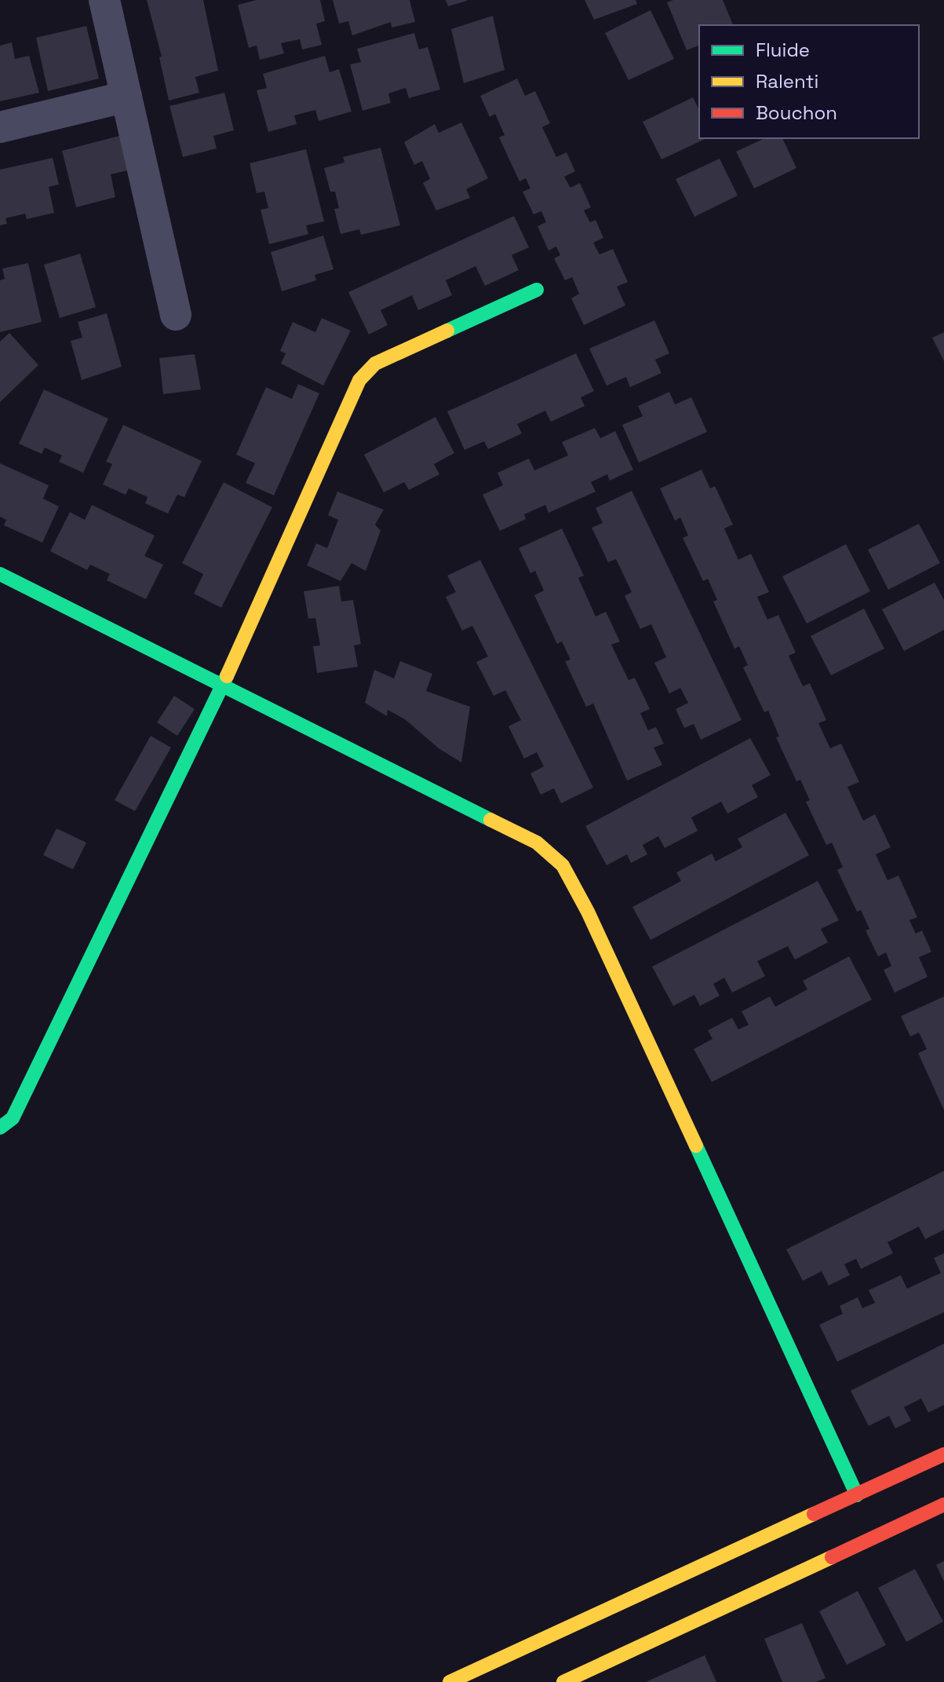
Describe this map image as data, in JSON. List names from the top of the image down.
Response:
{
  "legend": ["Fluide", "Ralenti", "Bouchon"]
}
